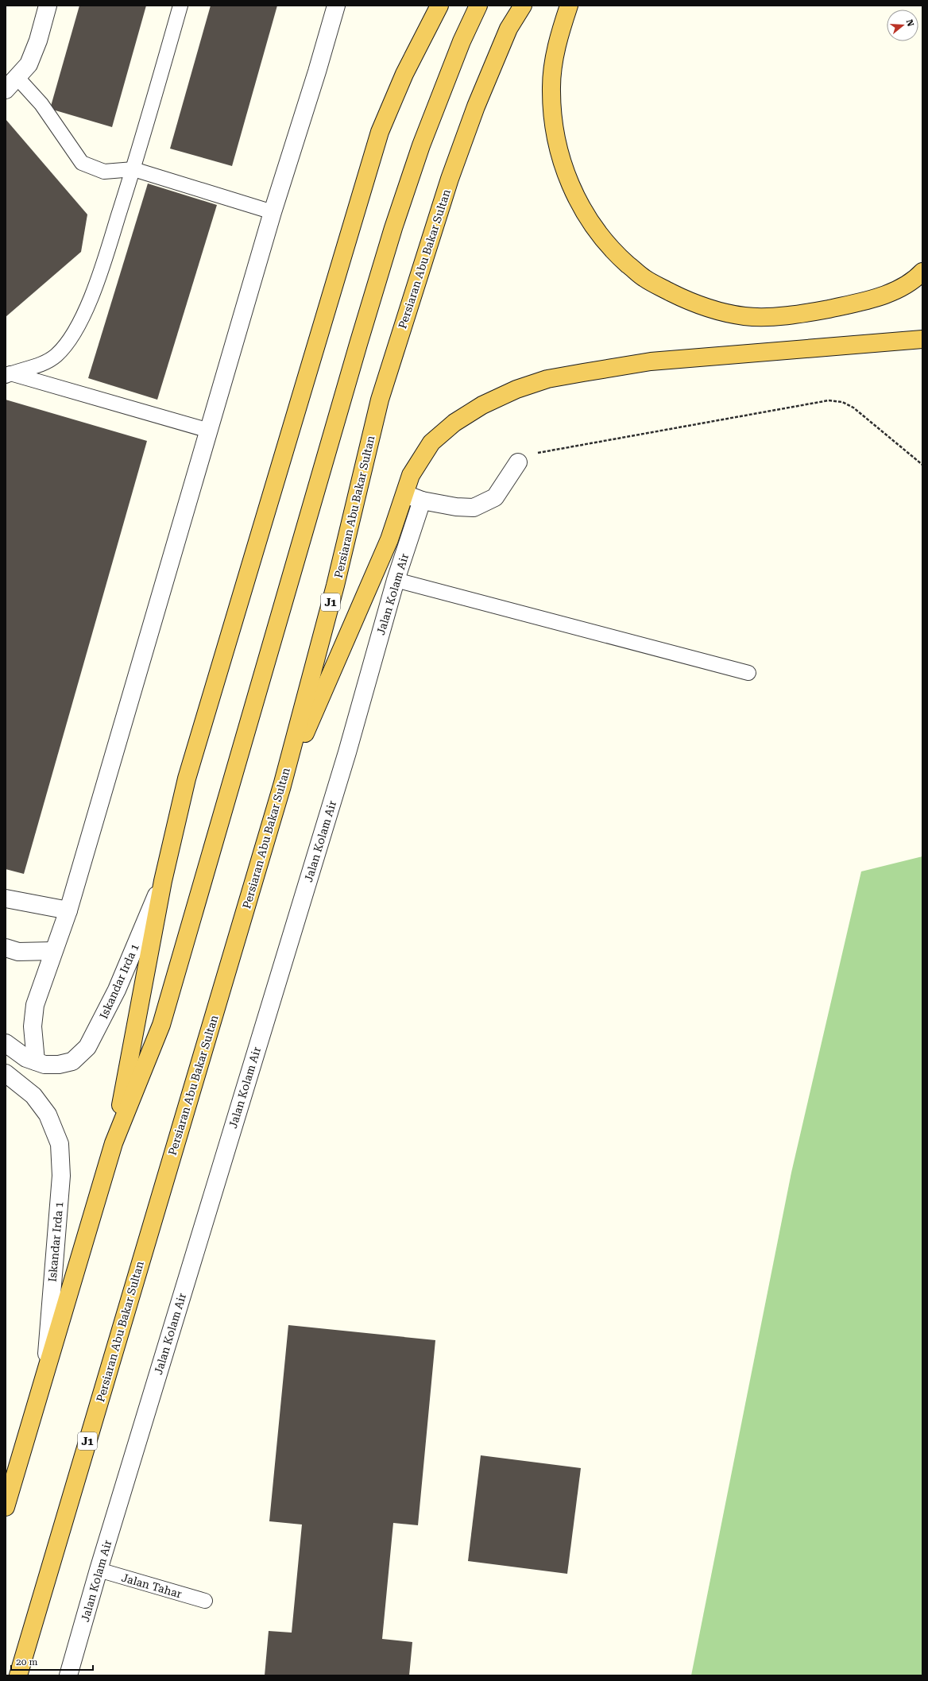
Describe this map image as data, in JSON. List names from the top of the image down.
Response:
{
  "streets": {
    "highway": ["Persiaran Abu Bakar Sultan", "J1"],
    "street": ["Jalan Kolam Air", "Iskandar Irda 1"],
    "lane": ["Jalan Tahar"]
  },
  "crossings": [
    ["Jalan Kolam Air", "Jalan Tahar"]
  ],
  "scale_bar": "20 m",
  "north": "right"
}
